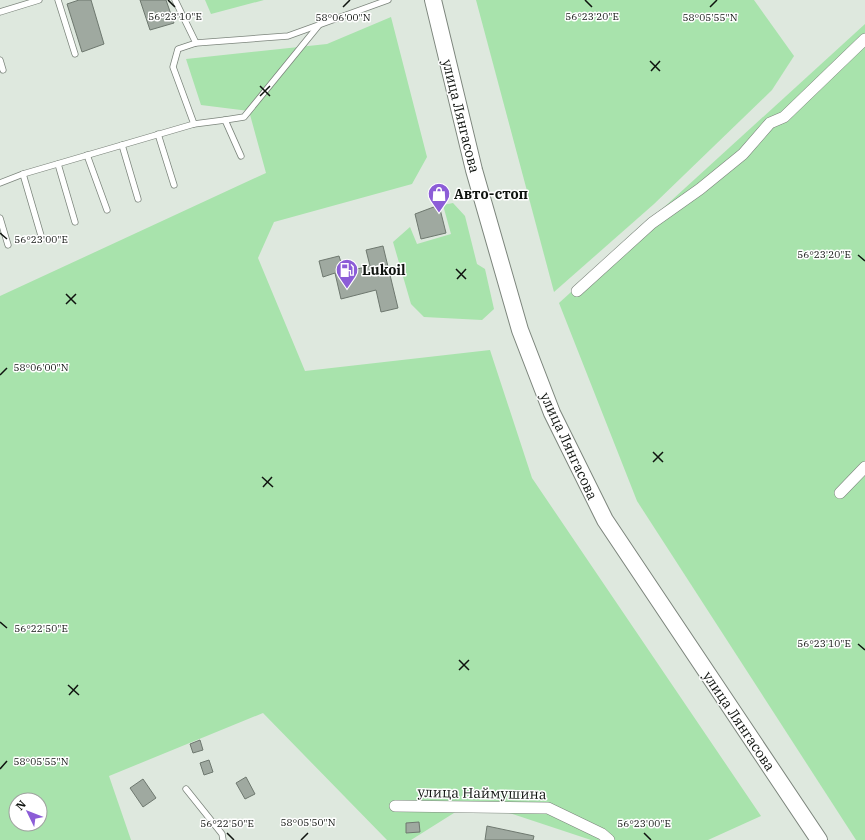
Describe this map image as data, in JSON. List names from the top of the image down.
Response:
{
  "streets": {
    "main road": ["улица Лянгасова"],
    "street": ["улица Наймушина"]
  },
  "places": {
    "shop": ["Авто-стоп"],
    "fuel station": ["Lukoil"]
  },
  "north": "top left",
  "coordinates": [
    "56°23'10\"E",
    "56°23'20\"E",
    "58°06'00\"N",
    "58°05'55\"N",
    "56°23'00\"E",
    "56°22'50\"E",
    "58°05'50\"N"
  ]
}
